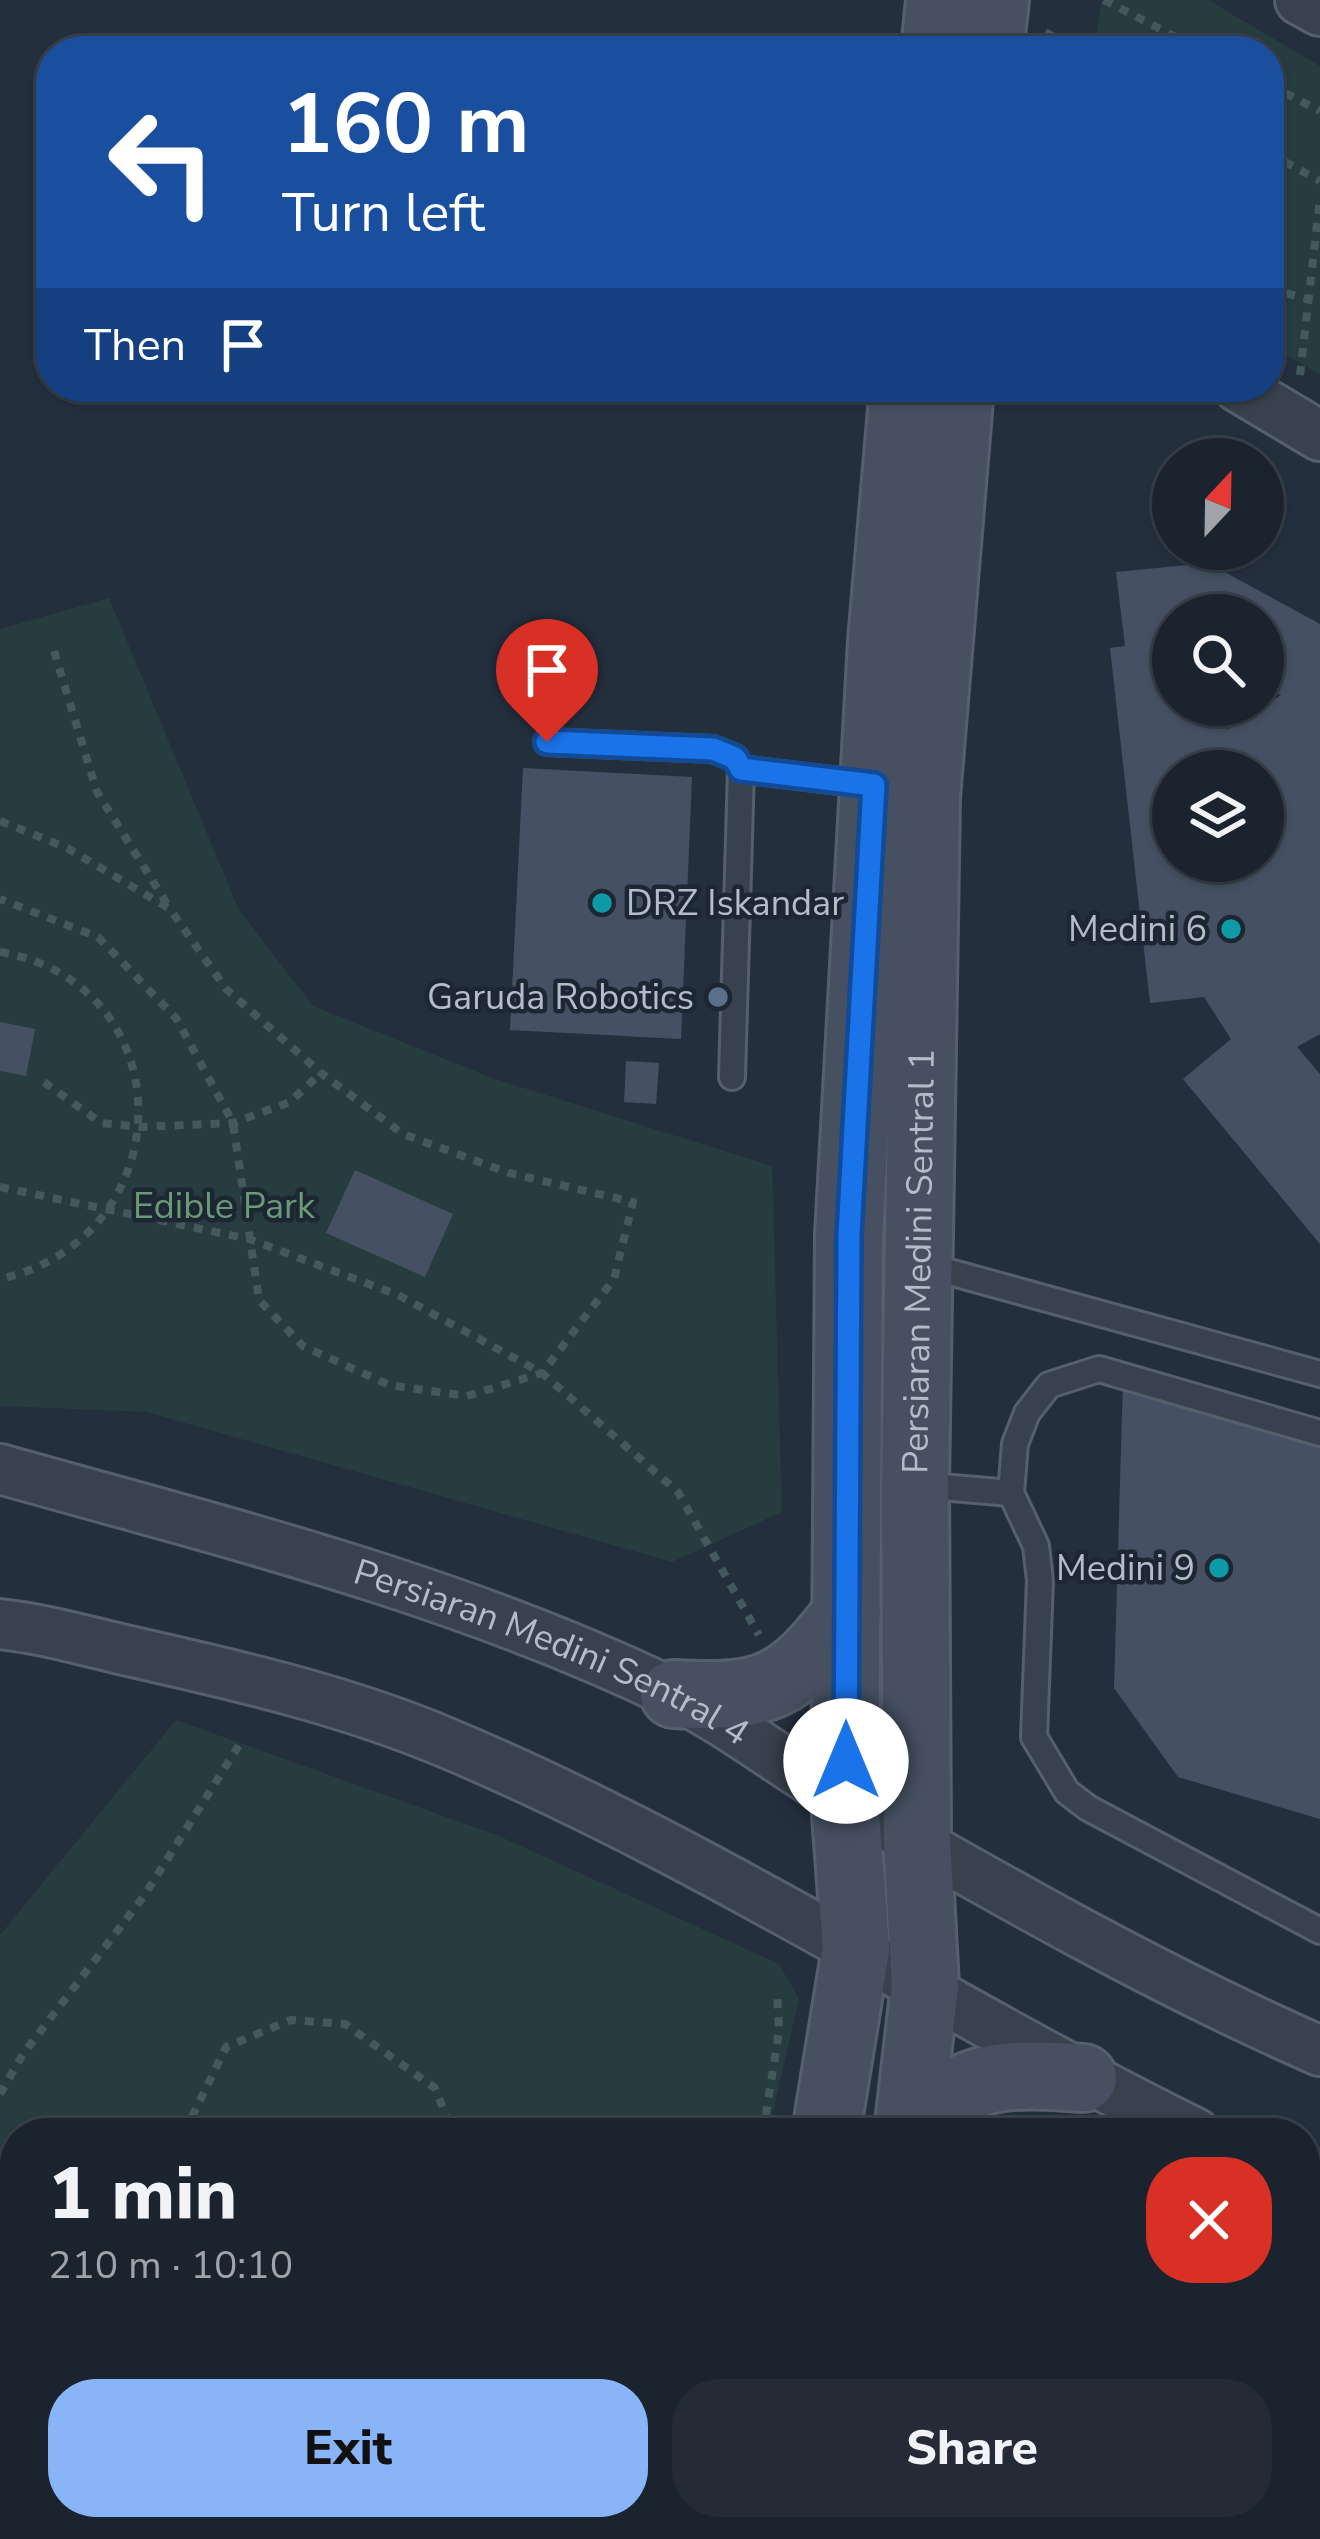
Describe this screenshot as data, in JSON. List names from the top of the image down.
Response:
{
  "streets": {
    "street": ["Persiaran Medini Sentral 1", "Persiaran Medini Sentral 4"]
  },
  "crossings": [
    ["Persiaran Medini Sentral 1", "Persiaran Medini Sentral 4"]
  ],
  "parks": ["Edible Park"],
  "places": [
    "DRZ Iskandar",
    "Medini 6",
    "Garuda Robotics",
    "Medini 9"
  ],
  "north": "top",
  "page": {
    "turn": ["160 m", "Turn left"],
    "then": "Then",
    "heading": ["1 min", "210 m · 10:10"],
    "buttons": ["Exit", "Share"]
  }
}
